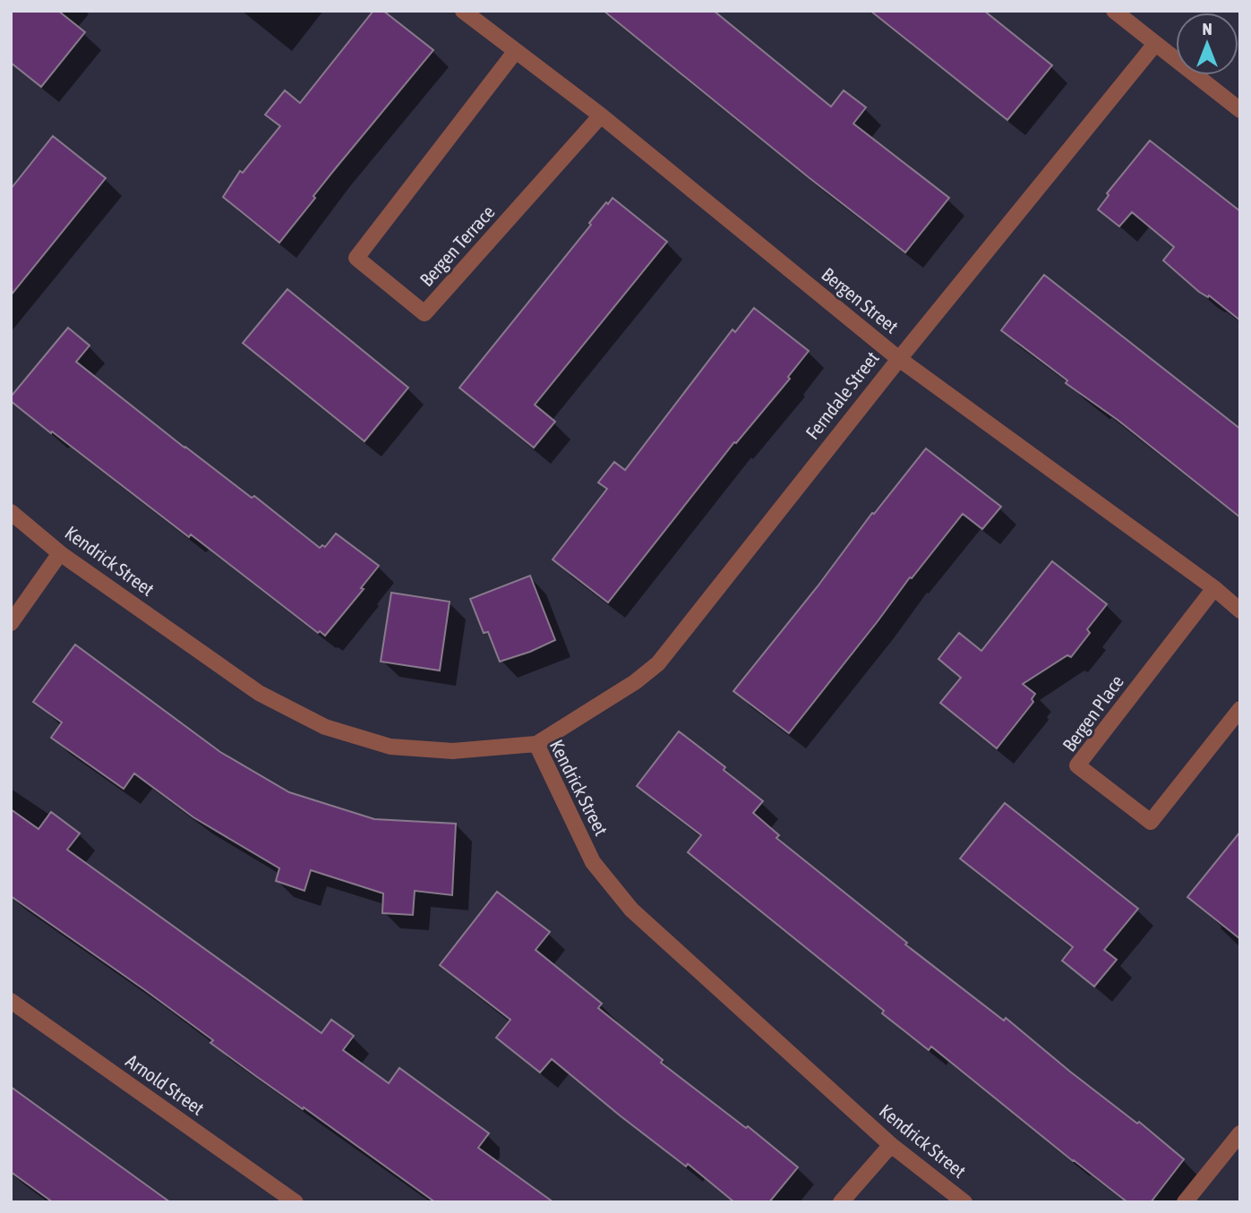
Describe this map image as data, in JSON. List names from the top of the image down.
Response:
{
  "streets": {
    "street": [
      "Bergen Terrace",
      "Bergen Street",
      "Ferndale Street",
      "Kendrick Street",
      "Bergen Place",
      "Arnold Street"
    ]
  },
  "crossings": [
    ["Bergen Terrace", "Bergen Street"],
    ["Bergen Street", "Ferndale Street"],
    ["Bergen Street", "Bergen Place"],
    ["Ferndale Street", "Kendrick Street"]
  ],
  "north": "top"
}
